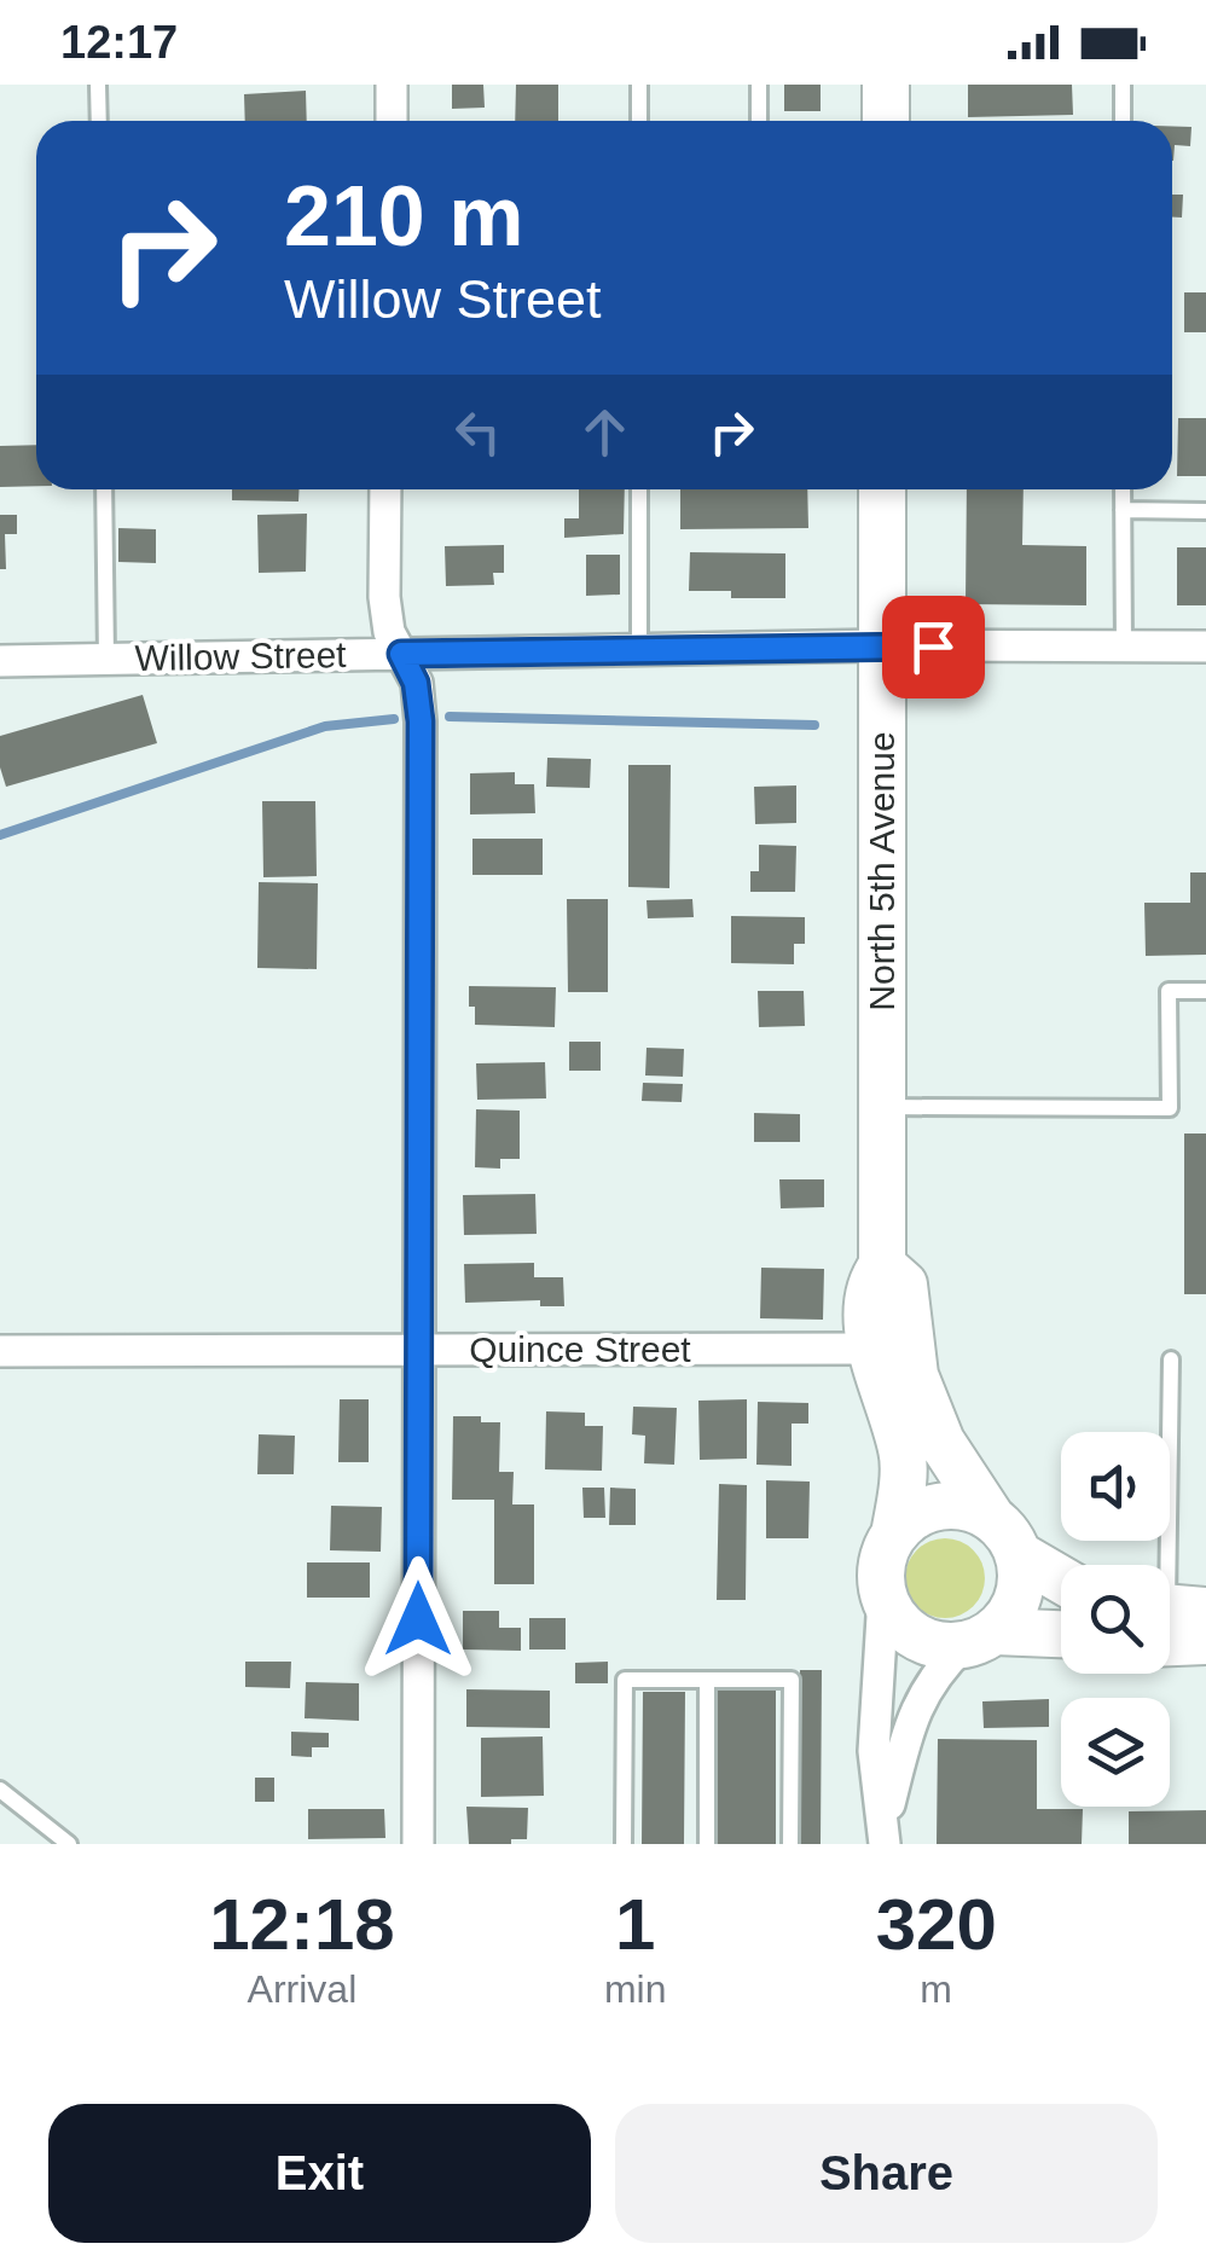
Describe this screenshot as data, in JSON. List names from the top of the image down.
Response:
{
  "streets": {
    "main road": ["North 5th Avenue"],
    "street": ["Willow Street", "Quince Street"]
  },
  "crossings": [
    ["Willow Street", "North 5th Avenue"],
    ["North 5th Avenue", "Quince Street"]
  ],
  "page": {
    "status": "12:17",
    "turn": ["210 m", "Willow Street"],
    "eta": [
      "12:18",
      "Arrival",
      "1",
      "min",
      "320",
      "m"
    ],
    "buttons": ["Exit", "Share"]
  }
}
